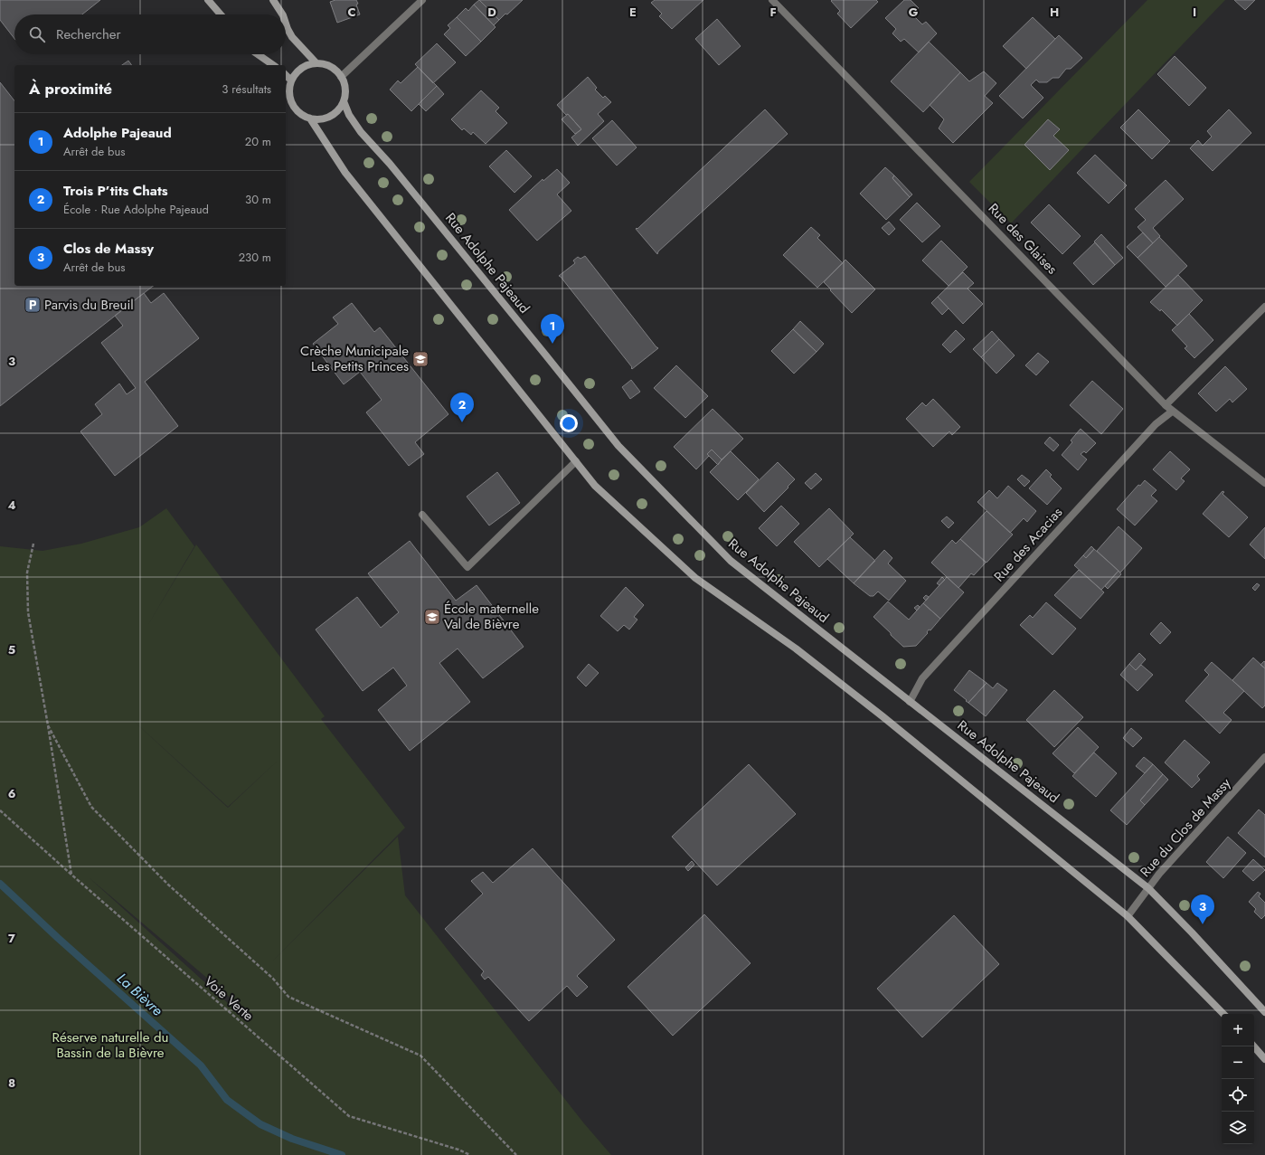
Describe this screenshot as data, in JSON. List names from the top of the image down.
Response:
{
  "streets": {
    "main road": ["Rue Adolphe Pajeaud"],
    "street": ["Rue des Glaises", "Rue des Acacias", "Rue du Clos de Massy"],
    "path": ["Voie Verte"]
  },
  "crossings": [
    ["Rue des Glaises", "Rue des Acacias"],
    ["Rue Adolphe Pajeaud", "Rue des Acacias"],
    ["Rue Adolphe Pajeaud", "Rue du Clos de Massy"]
  ],
  "water": ["La Bièvre"],
  "parks": ["Réserve naturelle du Bassin de la Bièvre"],
  "places": {
    "parking": ["Parvis du Breuil"],
    "school or university": ["Crèche Municipale Les Petits Princes", "École maternelle Val de Bièvre"]
  },
  "page": {
    "search": "Rechercher",
    "heading": ["À proximité", "3 résultats"],
    "list": [
      {
        "mark": "1",
        "name": "Adolphe Pajeaud",
        "note": "Arrêt de bus",
        "value": "20 m"
      },
      {
        "mark": "2",
        "name": "Trois P’tits Chats",
        "note": "École · Rue Adolphe Pajeaud",
        "value": "30 m"
      },
      {
        "mark": "3",
        "name": "Clos de Massy",
        "note": "Arrêt de bus",
        "value": "230 m"
      }
    ],
    "pins": ["1", "2", "3"],
    "map_buttons": ["+", "−"]
  },
  "grid": {
    "columns": [
      "C",
      "D",
      "E",
      "F",
      "G",
      "H",
      "I"
    ],
    "rows": [
      "3",
      "4",
      "5",
      "6",
      "7",
      "8"
    ]
  }
}
